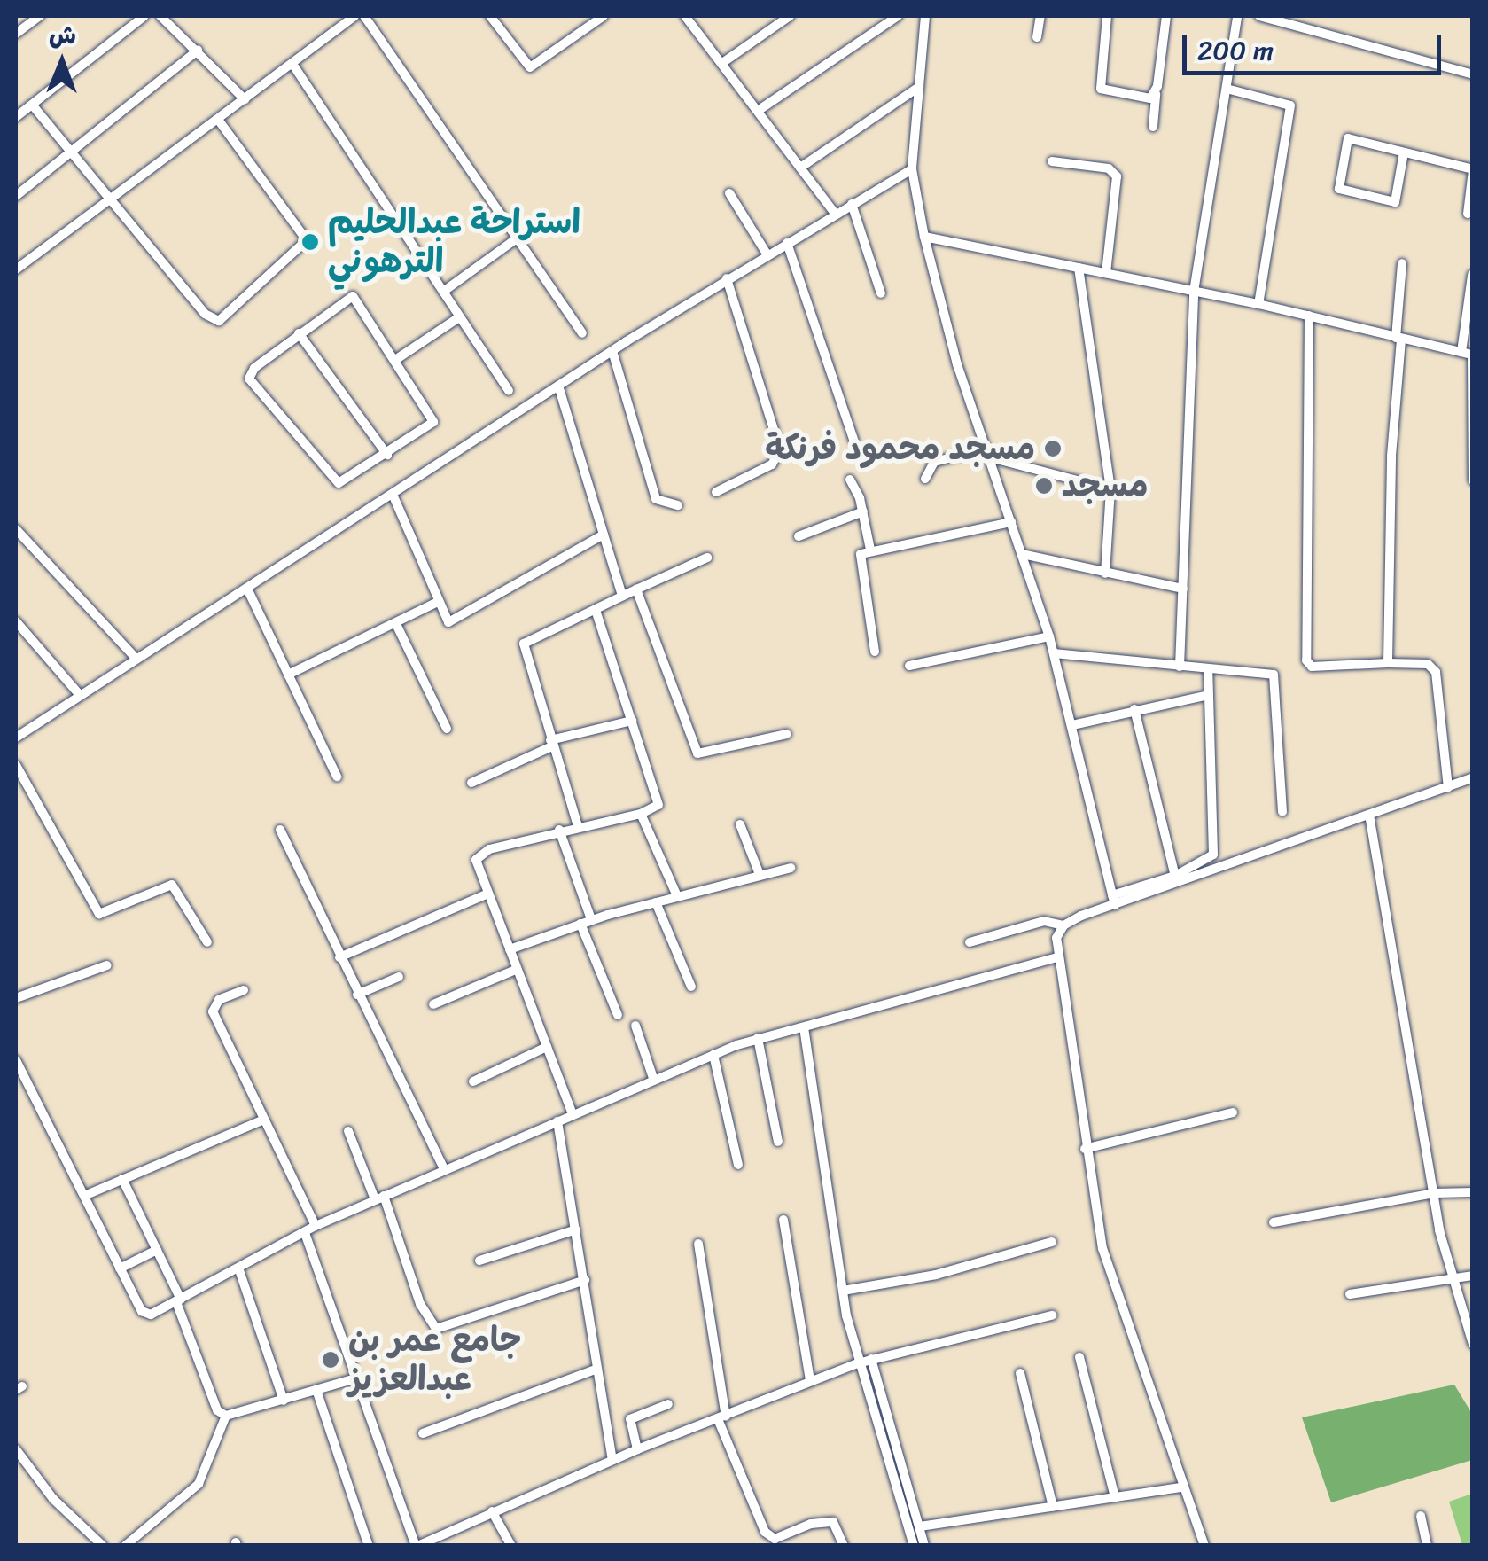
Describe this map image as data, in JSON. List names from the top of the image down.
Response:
{
  "places": [
    "استراحة عبدالحليم الترهوني",
    "مسجد محمود فرنكة",
    "مسجد",
    "جامع عمر بن عبدالعزيز"
  ],
  "scale_bar": "200 m",
  "north": "top"
}
